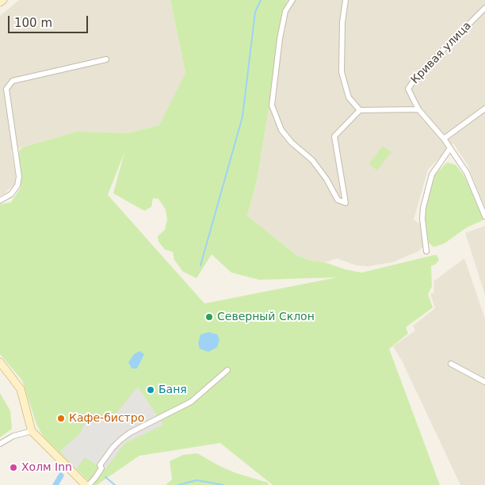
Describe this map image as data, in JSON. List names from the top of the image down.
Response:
{
  "streets": {
    "street": ["Кривая улица"]
  },
  "places": [
    "Северный Склон",
    "Баня",
    "Кафе-бистро",
    "Холм Inn"
  ],
  "scale_bar": "100 m"
}
